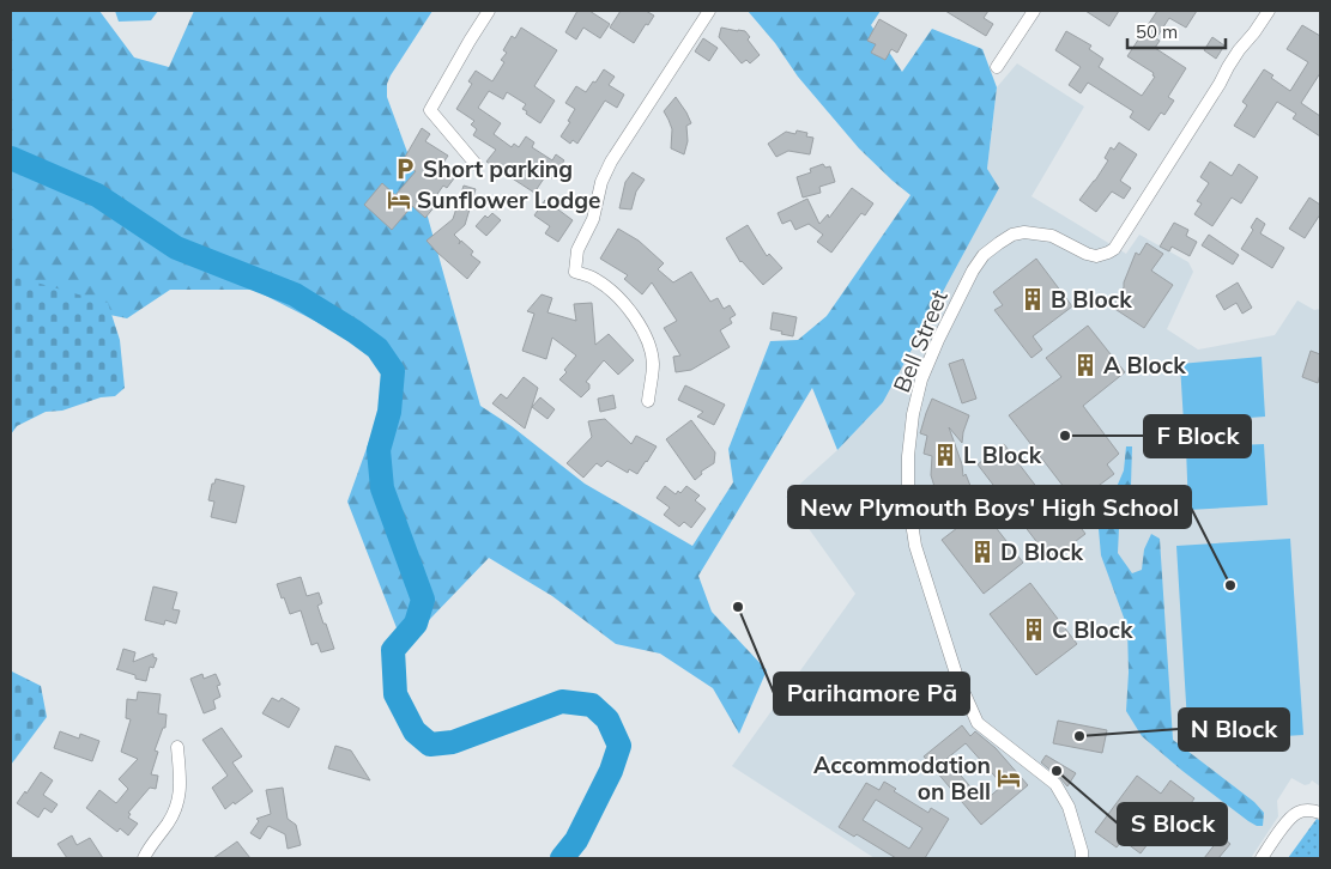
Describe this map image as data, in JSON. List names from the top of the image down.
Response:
{
  "streets": {
    "street": ["Bell Street"]
  },
  "places": {
    "parking": ["Short parking"],
    "hotel": ["Sunflower Lodge", "Accommodation on Bell"],
    "building": [
      "B Block",
      "A Block",
      "L Block",
      "D Block",
      "C Block"
    ],
    "other": [
      "F Block",
      "New Plymouth Boys' High School",
      "Parihamore Pā",
      "N Block",
      "S Block"
    ]
  },
  "scale_bar": "50 m"
}
